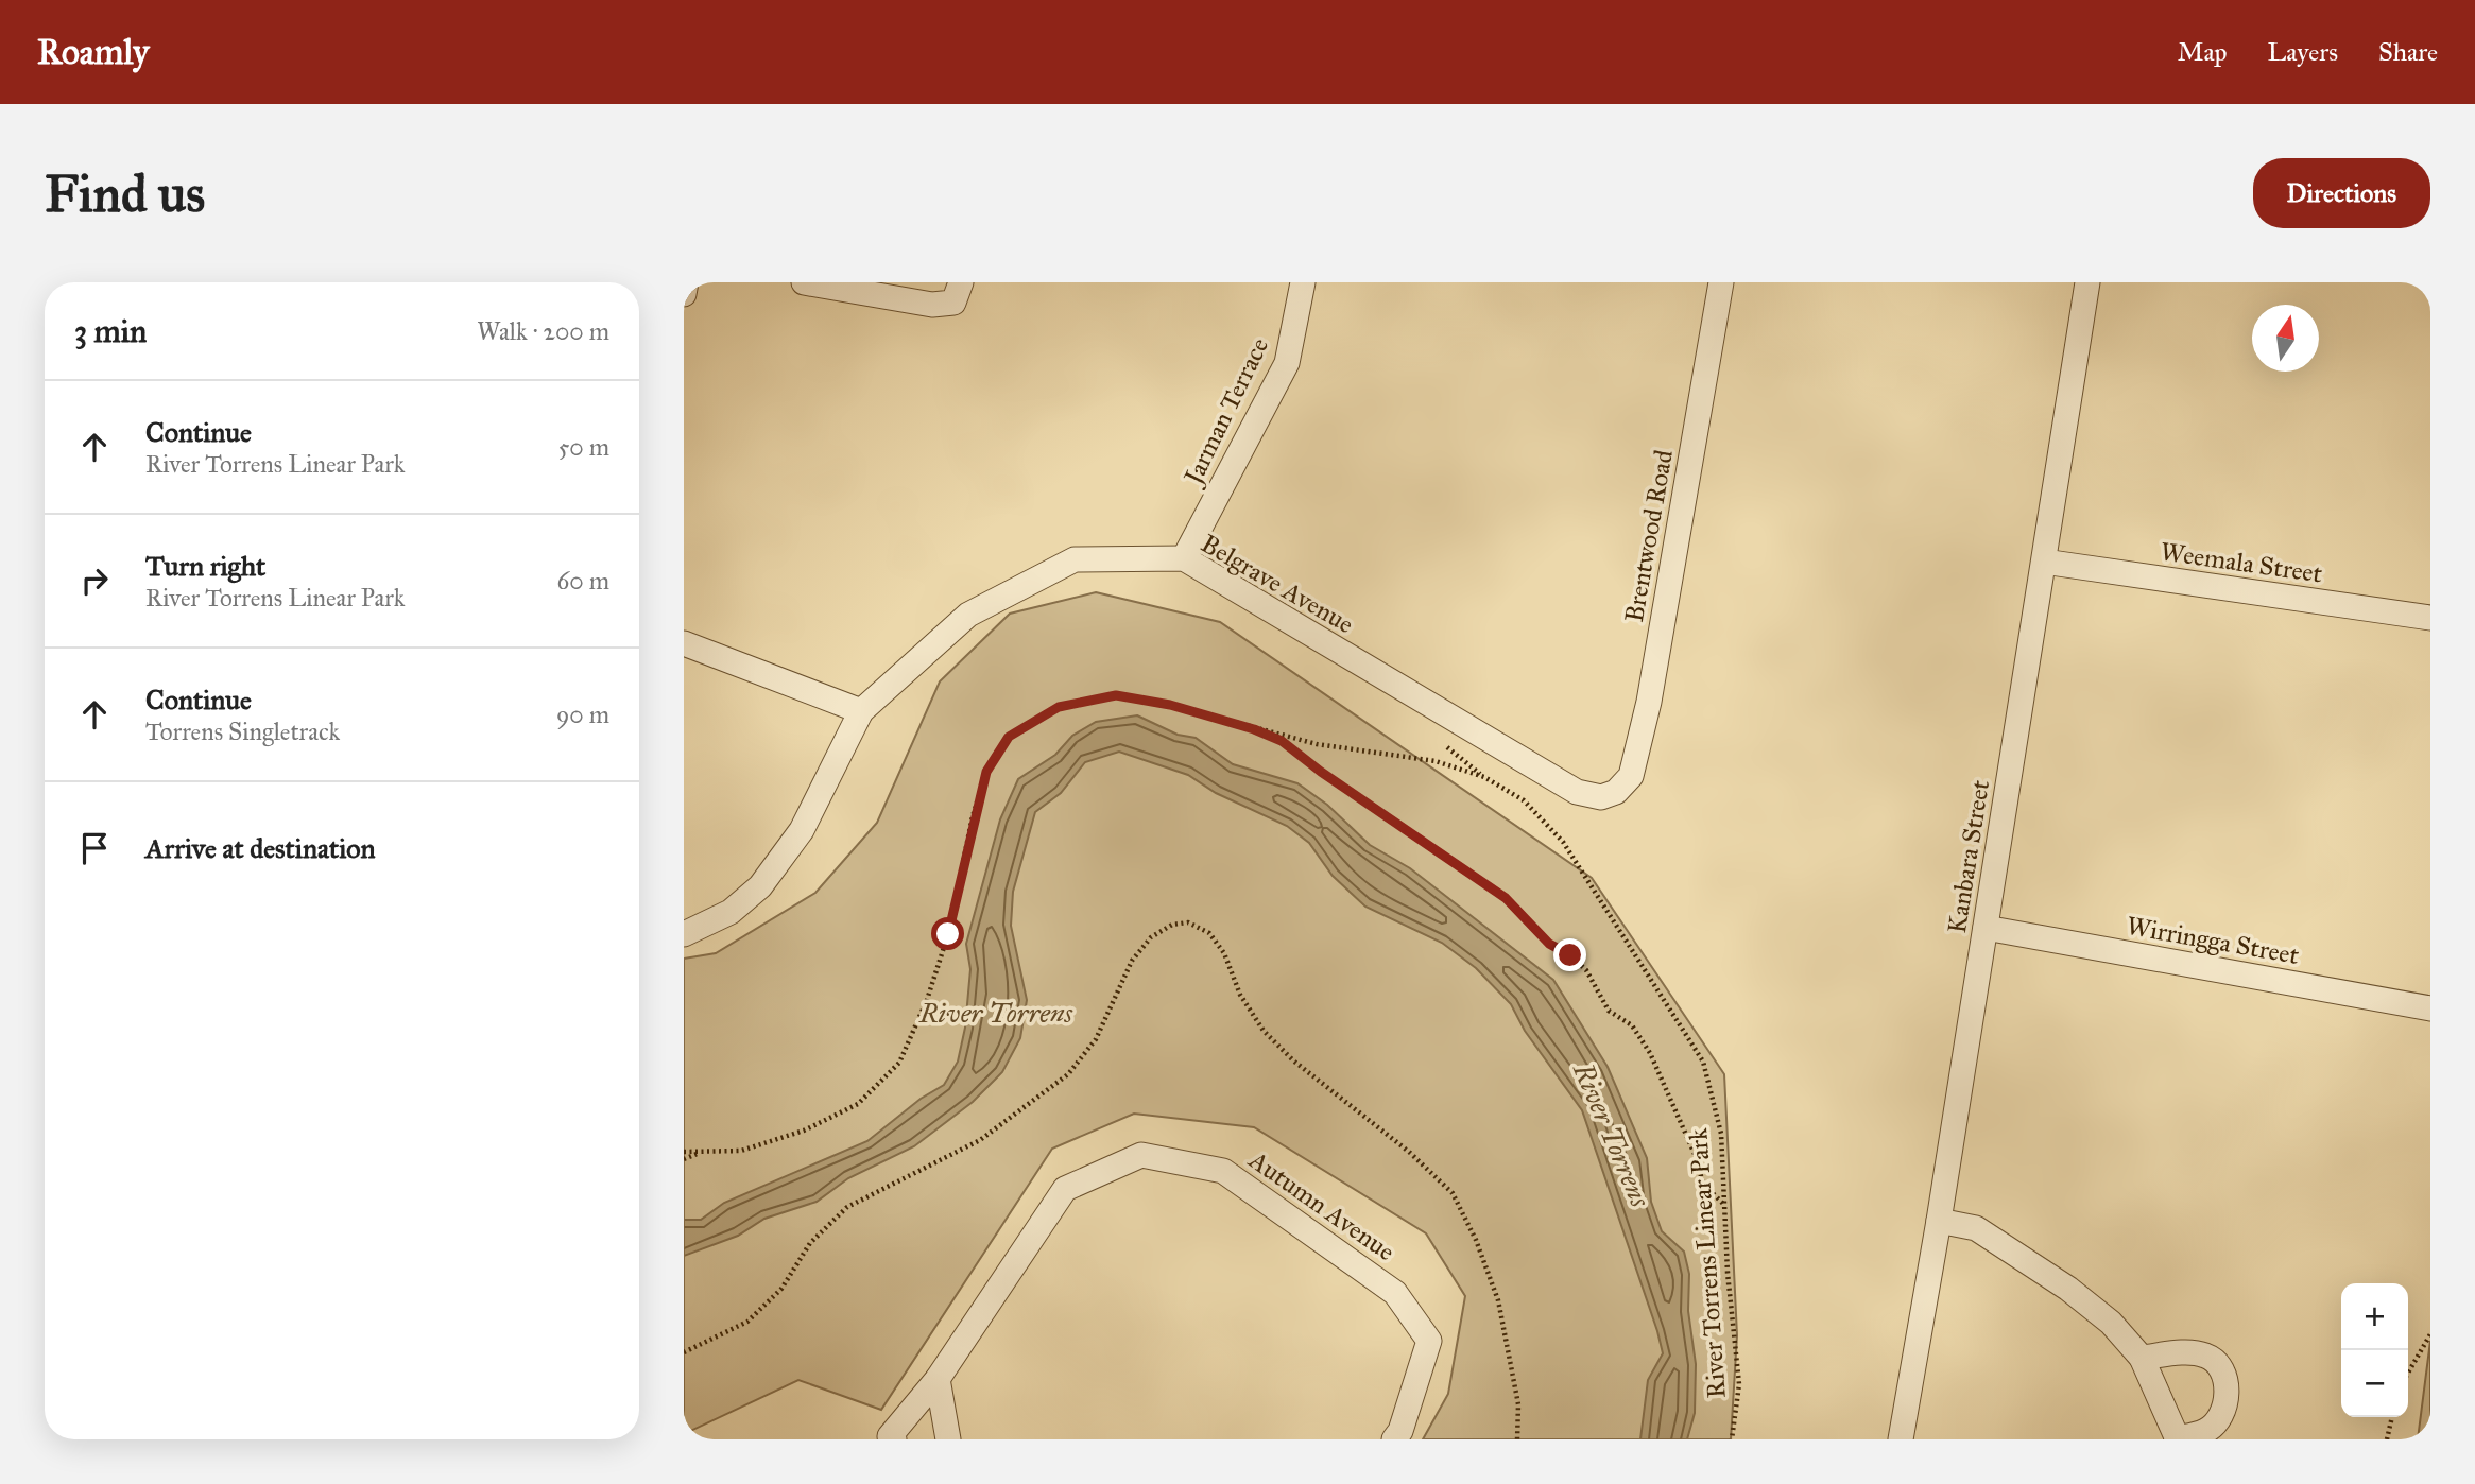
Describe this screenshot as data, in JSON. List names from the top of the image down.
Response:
{
  "streets": {
    "street": [
      "Jarman Terrace",
      "Brentwood Road",
      "Weemala Street",
      "Belgrave Avenue",
      "Kanbara Street",
      "Wirringga Street",
      "Autumn Avenue"
    ],
    "path": ["River Torrens Linear Park"]
  },
  "crossings": [
    ["Jarman Terrace", "Belgrave Avenue"],
    ["Brentwood Road", "Belgrave Avenue"],
    ["Weemala Street", "Kanbara Street"],
    ["Kanbara Street", "Wirringga Street"]
  ],
  "water": ["River Torrens"],
  "north": "top",
  "page": {
    "header": "Roamly",
    "nav": ["Map", "Layers", "Share"],
    "buttons": "Directions",
    "title": "Find us",
    "heading": ["3 min", "Walk · 200 m"],
    "list": [
      ["Continue", "River Torrens Linear Park", "50 m"],
      ["Turn right", "River Torrens Linear Park", "60 m"],
      ["Continue", "Torrens Singletrack", "90 m"],
      "Arrive at destination"
    ],
    "map_buttons": ["+", "−"]
  }
}
